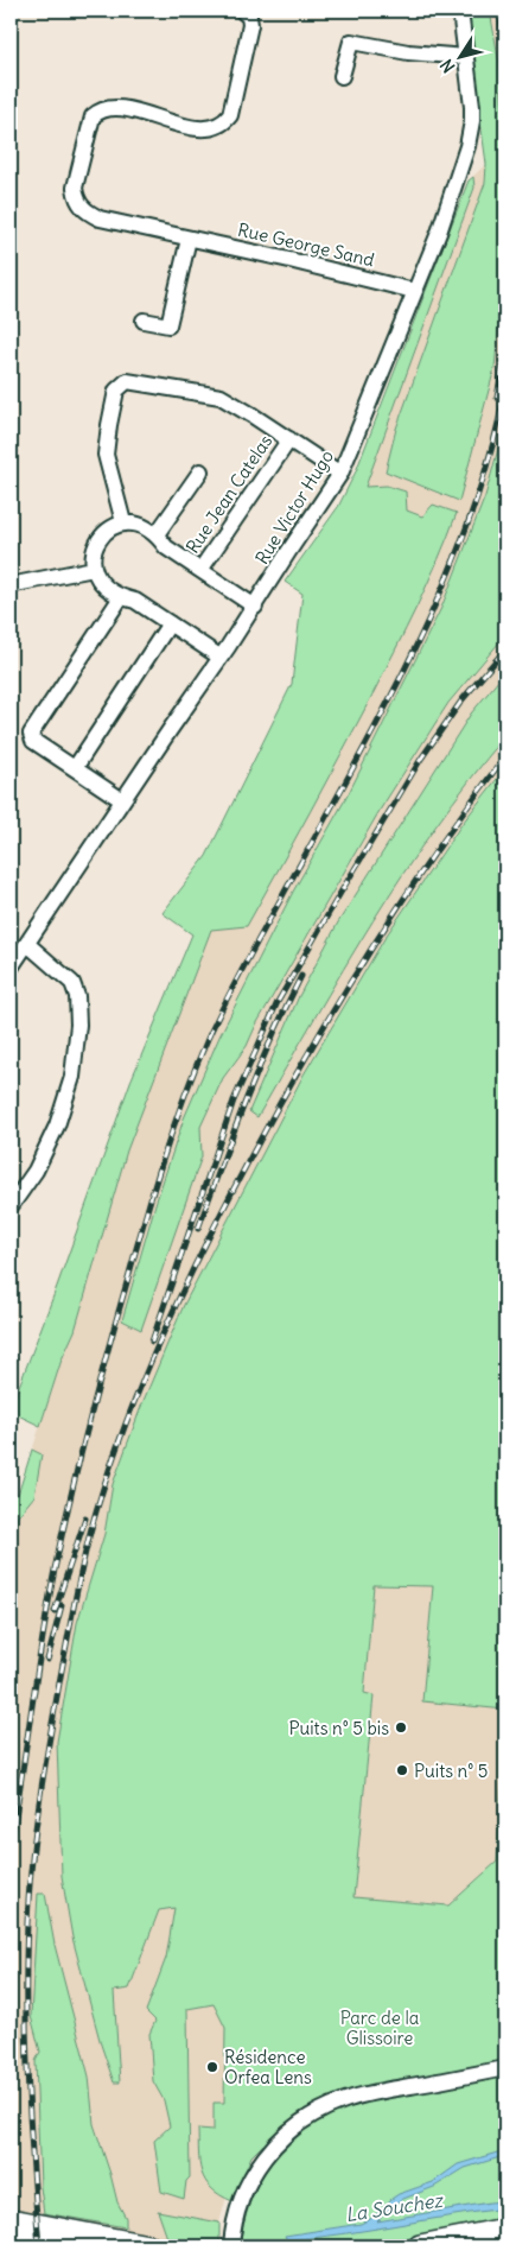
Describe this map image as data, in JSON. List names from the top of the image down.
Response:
{
  "streets": {
    "street": ["Rue George Sand", "Rue Jean Catelas", "Rue Victor Hugo"]
  },
  "crossings": [
    ["Rue George Sand", "Rue Victor Hugo"]
  ],
  "water": ["La Souchez"],
  "parks": ["Parc de la Glissoire"],
  "places": ["Puits n° 5 bis", "Puits n° 5", "Résidence Orfea Lens"],
  "north": "bottom left"
}
